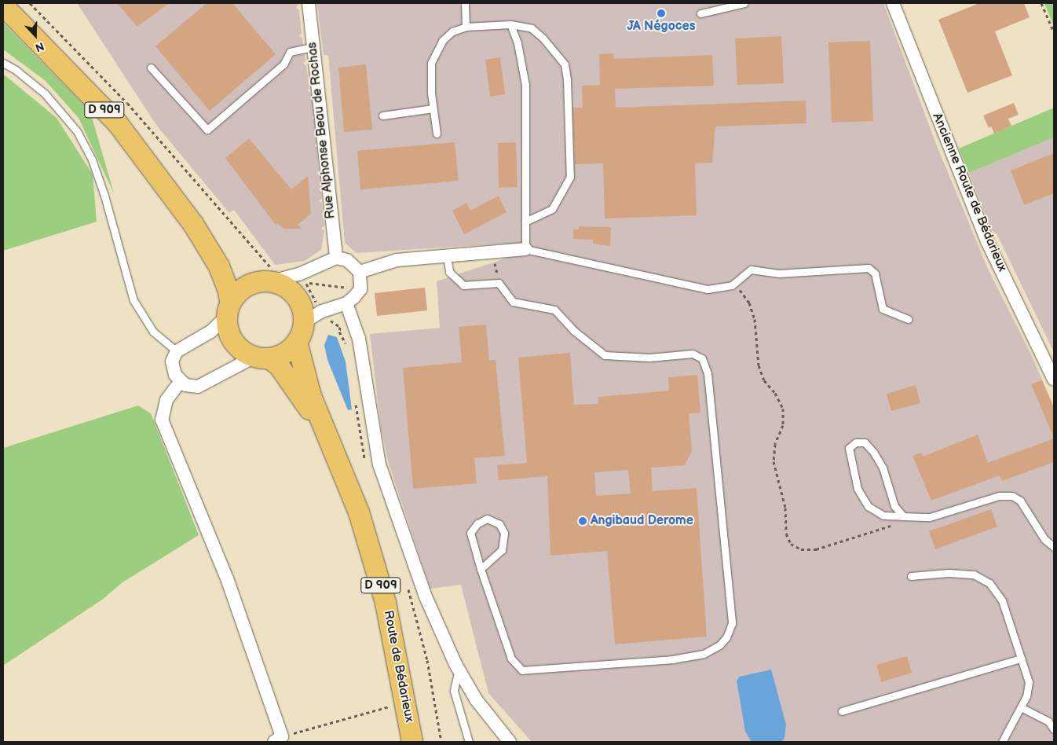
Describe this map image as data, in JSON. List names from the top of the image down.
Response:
{
  "streets": {
    "main road": ["D 909", "Route de Bédarieux"],
    "street": ["Rue Alphonse Beau de Rochas", "Ancienne Route de Bédarieux"]
  },
  "crossings": [
    ["D 909", "Route de Bédarieux"]
  ],
  "places": ["JA Négoces", "Angibaud Derome"],
  "north": "bottom"
}
